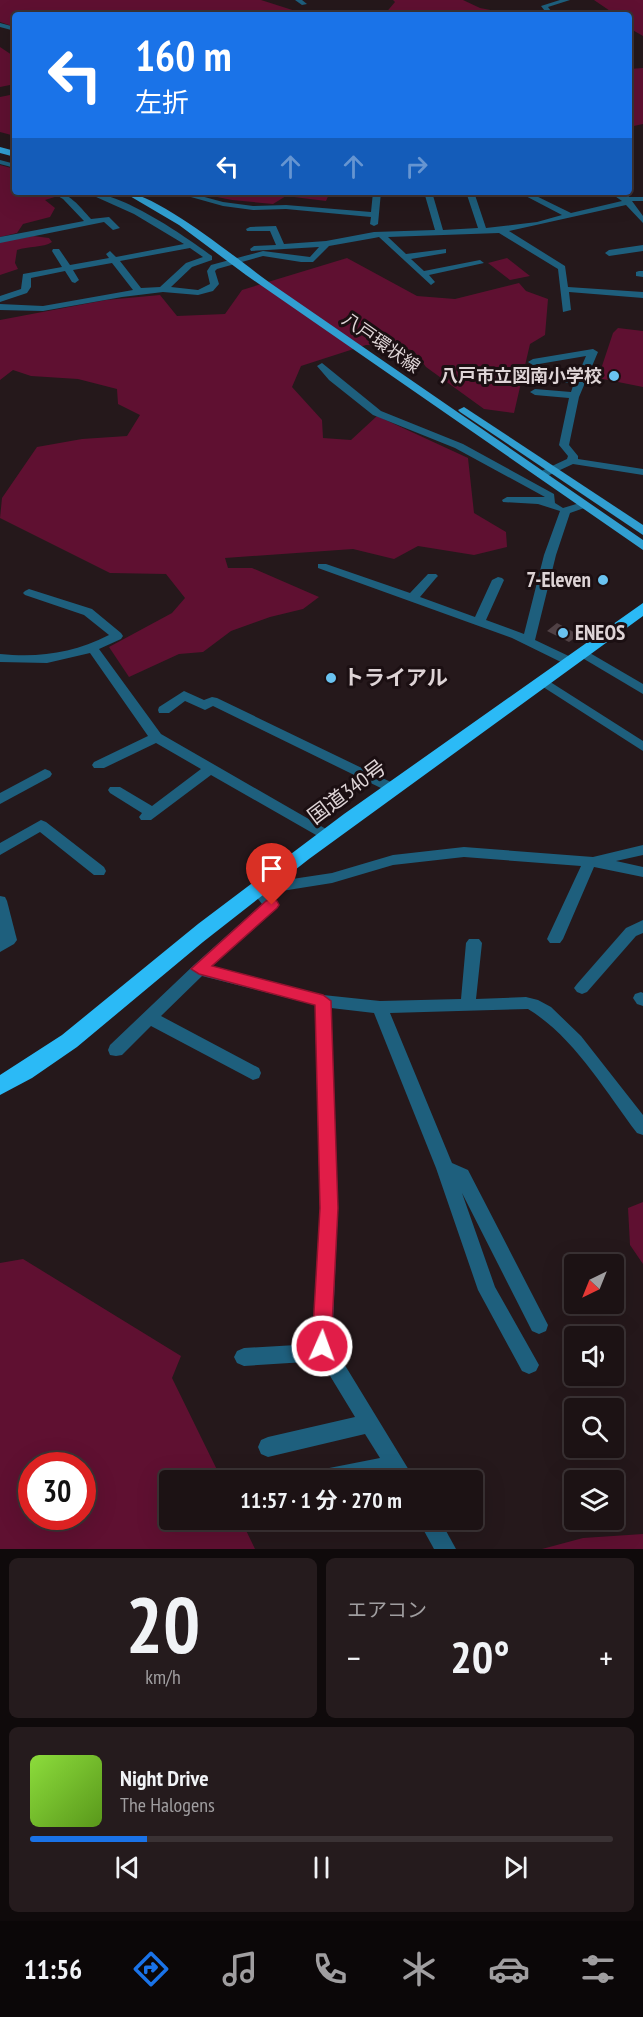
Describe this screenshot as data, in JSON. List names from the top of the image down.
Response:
{
  "streets": {
    "highway": ["国道340号"],
    "main road": ["八戸環状線"]
  },
  "places": [
    "八戸市立図南小学校",
    "7-Eleven",
    "ENEOS",
    "トライアル"
  ],
  "north": "bottom left",
  "page": {
    "turn": ["160 m", "左折"],
    "limit": "30",
    "trip": "11:57 · 1 分 · 270 m",
    "tile": [
      ["20", "km/h"],
      "エアコン"
    ],
    "heat": ["−", "20°", "+"],
    "song": ["Night Drive", "The Halogens"],
    "tabs": "11:56"
  }
}
